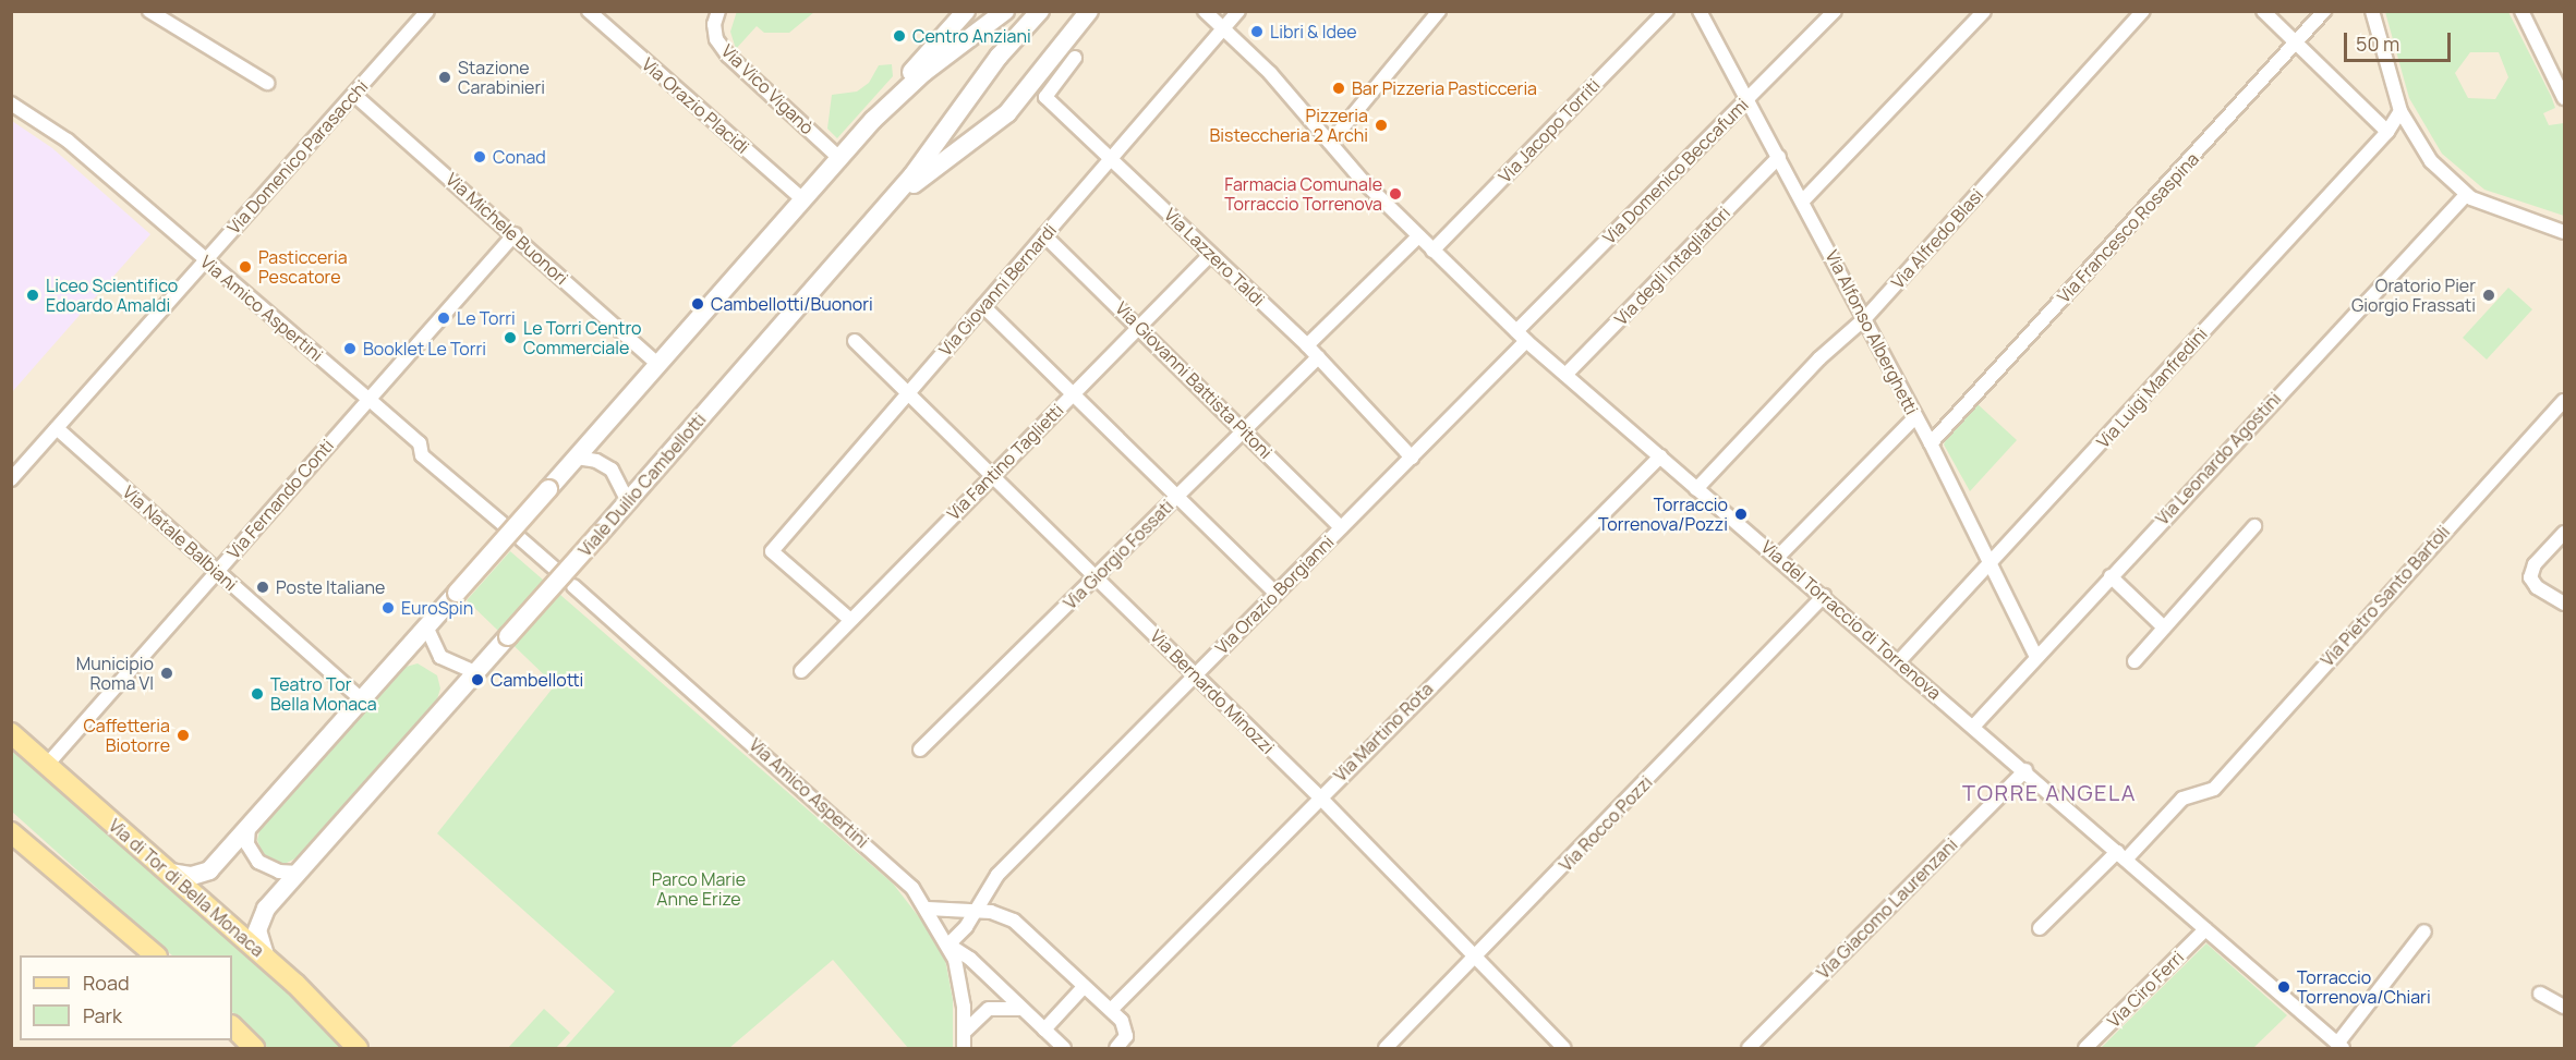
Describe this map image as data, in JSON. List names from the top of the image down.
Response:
{
  "streets": {
    "main road": ["Viale Duilio Cambellotti", "Via di Tor di Bella Monaca"],
    "street": [
      "Via Vico Viganò",
      "Via Orazio Placidi",
      "Via Jacopo Torriti",
      "Via Domenico Parasacchi",
      "Via Domenico Beccafumi",
      "Via Francesco Rosaspina",
      "Via Michele Buonori",
      "Via Alfredo Blasi",
      "Via Lazzero Taldi",
      "Via degli Intagliatori",
      "Via Giovanni Bernardi",
      "Via Amico Aspertini",
      "Via Alfonso Alberghetti",
      "Via Giovanni Battista Pitoni",
      "Via Luigi Manfredini",
      "Via Leonardo Agostini",
      "Via Fantino Taglietti",
      "Via Fernando Conti",
      "Via Natale Balbiani",
      "Via Giorgio Fossati",
      "Via Orazio Borgianni",
      "Via Pietro Santo Bartoli",
      "Via del Torraccio di Torrenova",
      "Via Bernardo Minozzi",
      "Via Martino Rota",
      "Via Rocco Pozzi",
      "Via Giacomo Laurenzani",
      "Via Ciro Ferri"
    ]
  },
  "crossings": [
    ["Via Jacopo Torriti", "Via del Torraccio di Torrenova"],
    ["Via Domenico Parasacchi", "Via Michele Buonori"],
    ["Via Domenico Parasacchi", "Via Amico Aspertini"],
    ["Via Domenico Parasacchi", "Via Natale Balbiani"],
    ["Via Domenico Beccafumi", "Via Alfonso Alberghetti"],
    ["Via Domenico Beccafumi", "Via del Torraccio di Torrenova"],
    ["Via Francesco Rosaspina", "Via Alfonso Alberghetti"],
    ["Via Michele Buonori", "Via Fernando Conti"],
    ["Via Alfredo Blasi", "Via Alfonso Alberghetti"],
    ["Via Alfredo Blasi", "Via del Torraccio di Torrenova"],
    ["Via Lazzero Taldi", "Via Giovanni Bernardi"],
    ["Via Lazzero Taldi", "Via Fantino Taglietti"],
    ["Via Lazzero Taldi", "Via Giorgio Fossati"],
    ["Via Lazzero Taldi", "Via Orazio Borgianni"],
    ["Via degli Intagliatori", "Via Alfonso Alberghetti"],
    ["Via degli Intagliatori", "Via del Torraccio di Torrenova"],
    ["Via Giovanni Bernardi", "Via Giovanni Battista Pitoni"],
    ["Via Giovanni Bernardi", "Via Fantino Taglietti"],
    ["Via Giovanni Bernardi", "Via del Torraccio di Torrenova"],
    ["Via Giovanni Bernardi", "Via Bernardo Minozzi"],
    ["Via Amico Aspertini", "Via Fernando Conti"],
    ["Via Amico Aspertini", "Via Orazio Borgianni"],
    ["Via Alfonso Alberghetti", "Via Luigi Manfredini"],
    ["Via Alfonso Alberghetti", "Via Leonardo Agostini"],
    ["Via Giovanni Battista Pitoni", "Via Fantino Taglietti"],
    ["Via Giovanni Battista Pitoni", "Via Giorgio Fossati"],
    ["Via Giovanni Battista Pitoni", "Via Orazio Borgianni"],
    ["Via Luigi Manfredini", "Via del Torraccio di Torrenova"],
    ["Via Leonardo Agostini", "Via del Torraccio di Torrenova"],
    ["Via Fantino Taglietti", "Via Bernardo Minozzi"],
    ["Viale Duilio Cambellotti", "Via di Tor di Bella Monaca"],
    ["Via Fernando Conti", "Via Natale Balbiani"],
    ["Via Fernando Conti", "Via di Tor di Bella Monaca"],
    ["Via Giorgio Fossati", "Via Bernardo Minozzi"],
    ["Via Orazio Borgianni", "Via del Torraccio di Torrenova"],
    ["Via Orazio Borgianni", "Via Bernardo Minozzi"],
    ["Via Pietro Santo Bartoli", "Via del Torraccio di Torrenova"],
    ["Via del Torraccio di Torrenova", "Via Martino Rota"],
    ["Via del Torraccio di Torrenova", "Via Rocco Pozzi"],
    ["Via del Torraccio di Torrenova", "Via Giacomo Laurenzani"],
    ["Via del Torraccio di Torrenova", "Via Ciro Ferri"],
    ["Via Bernardo Minozzi", "Via Martino Rota"],
    ["Via Bernardo Minozzi", "Via Rocco Pozzi"]
  ],
  "districts": ["TORRE ANGELA"],
  "parks": ["Parco Marie Anne Erize"],
  "places": [
    "Libri & Idee",
    "Centro Anziani",
    "Stazione Carabinieri",
    "Bar Pizzeria Pasticceria",
    "Pizzeria Bisteccheria 2 Archi",
    "Conad",
    "Farmacia Comunale Torraccio Torrenova",
    "Pasticceria Pescatore",
    "Liceo Scientifico Edoardo Amaldi",
    "Oratorio Pier Giorgio Frassati",
    "Cambellotti/Buonori",
    "Le Torri",
    "Le Torri Centro Commerciale",
    "Booklet Le Torri",
    "Torraccio Torrenova/Pozzi",
    "Poste Italiane",
    "EuroSpin",
    "Municipio Roma VI",
    "Cambellotti",
    "Teatro Tor Bella Monaca",
    "Caffetteria Biotorre",
    "Torraccio Torrenova/Chiari"
  ],
  "legend": ["Road", "Park"],
  "scale_bar": "50 m"
}
